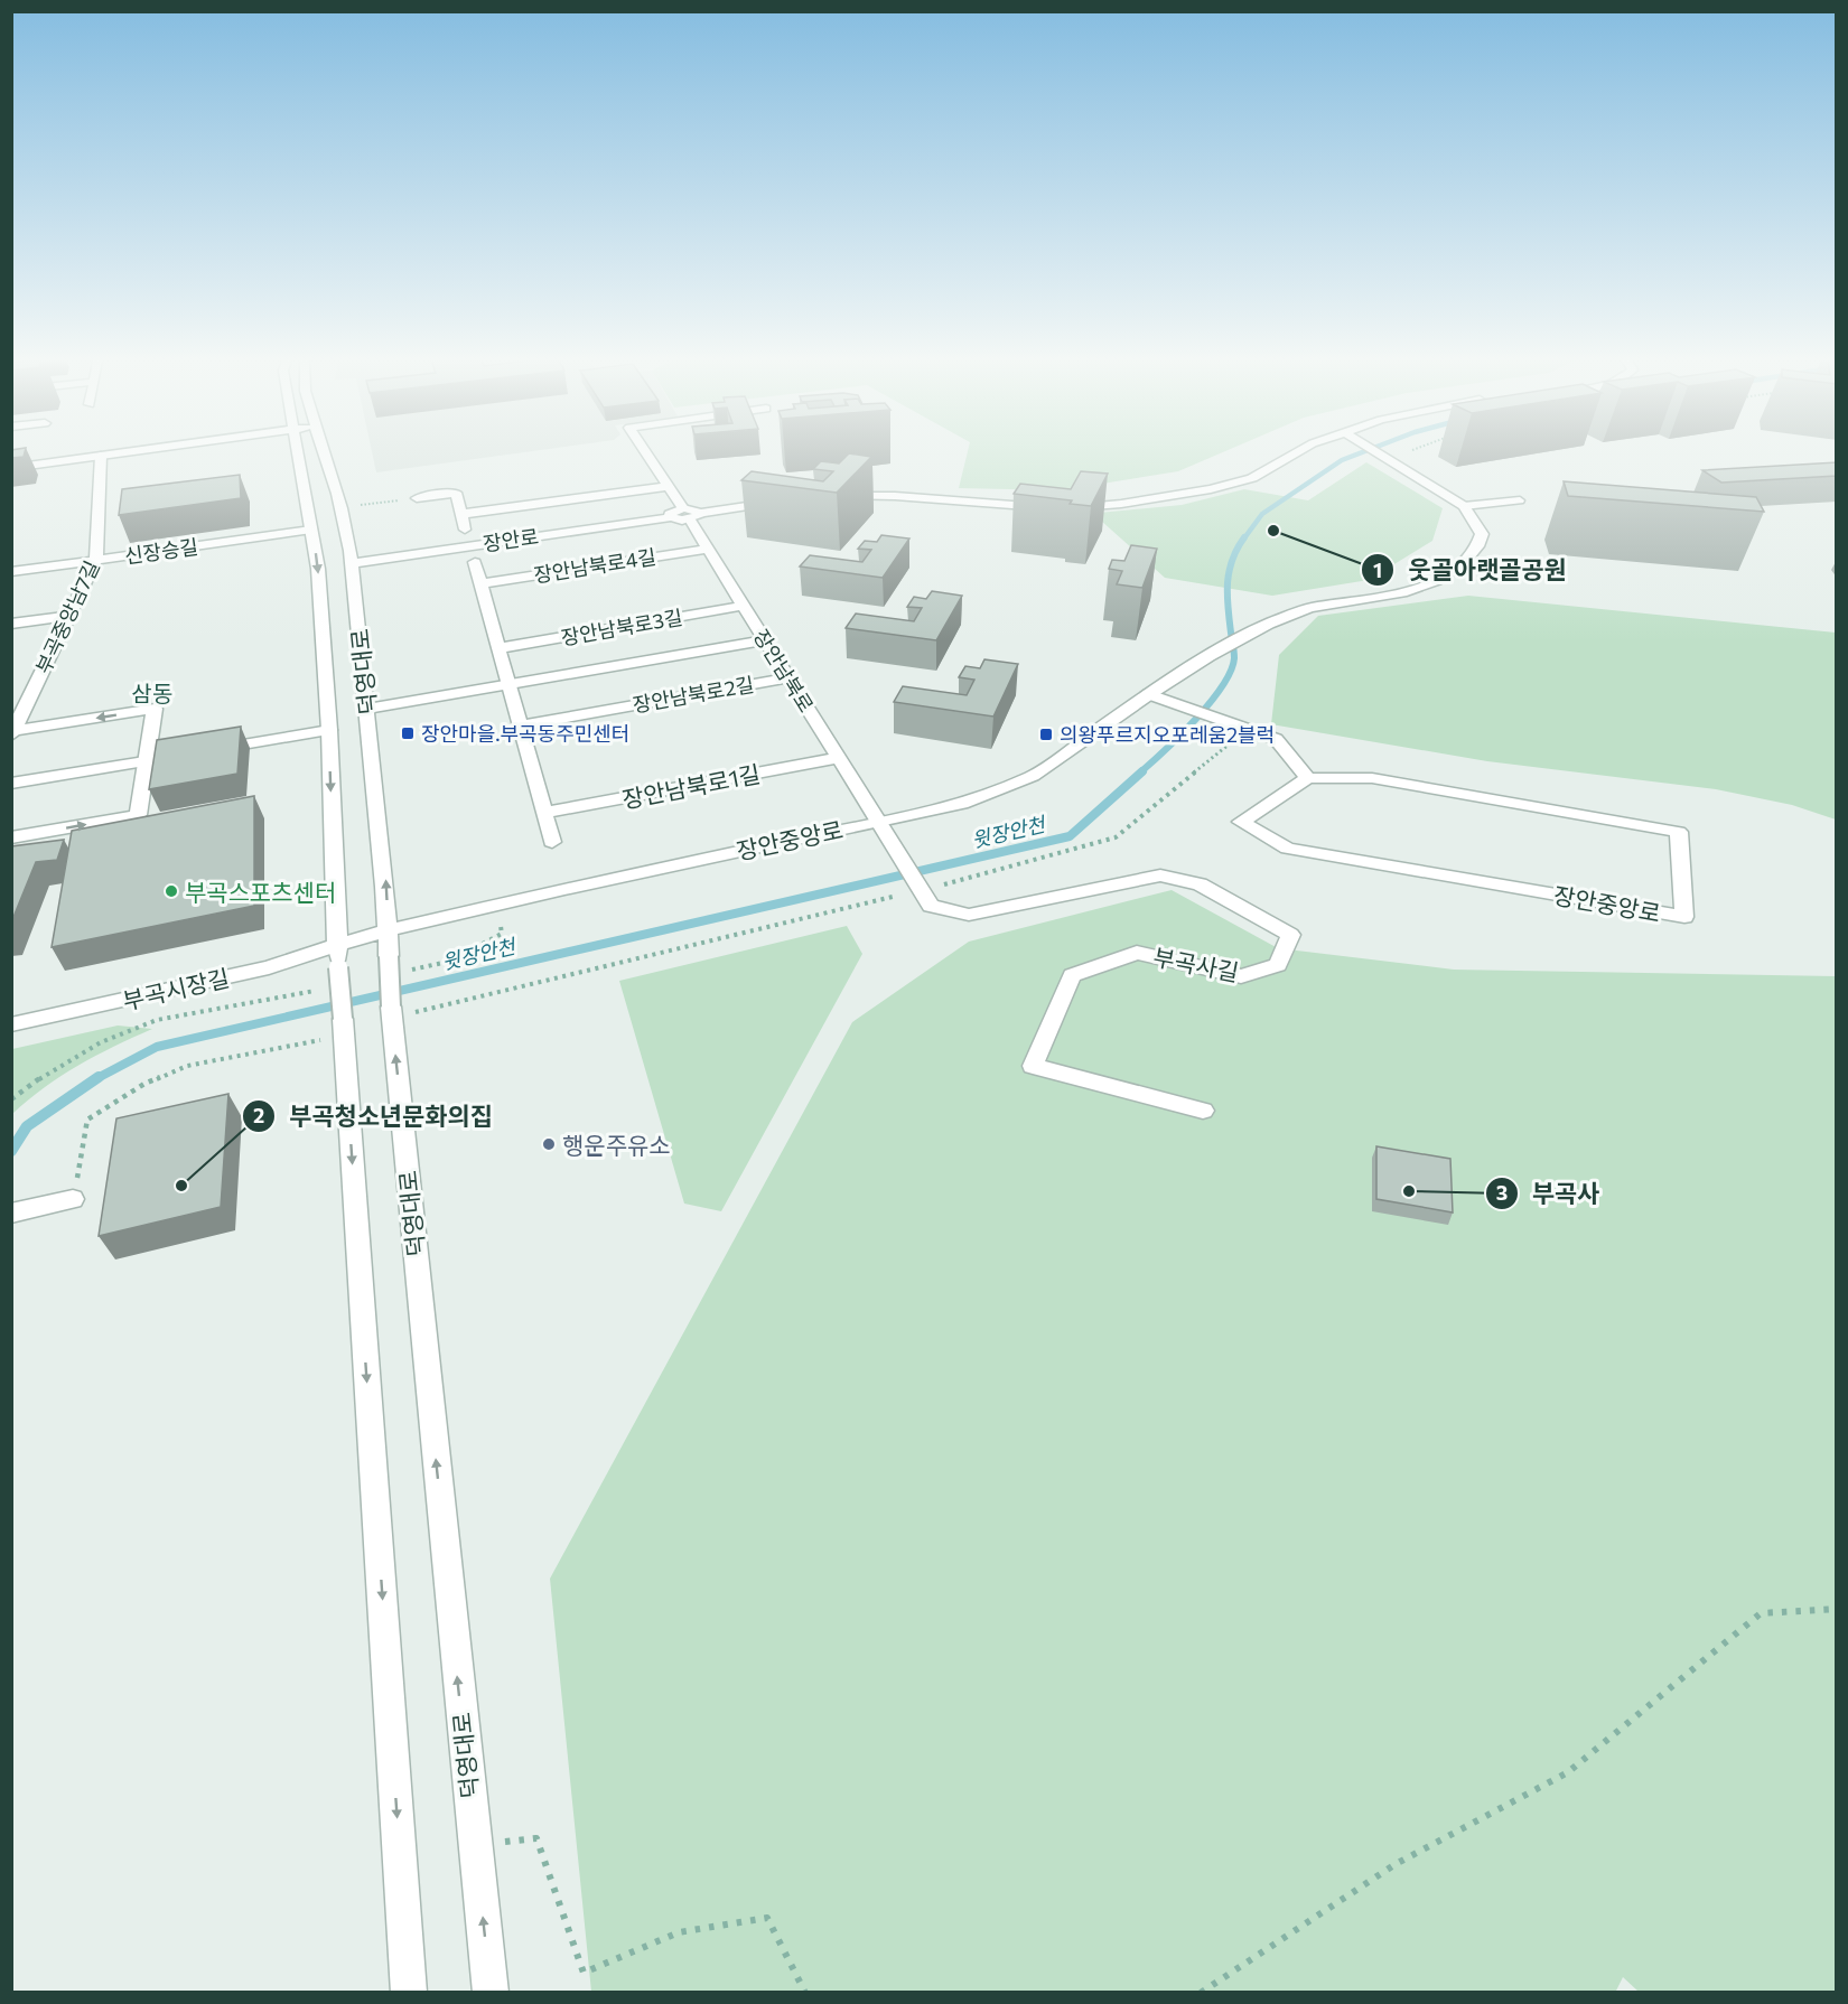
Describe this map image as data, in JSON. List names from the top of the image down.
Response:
{
  "streets": {
    "street": [
      "장안로",
      "신장승길",
      "장안남북로4길",
      "부곡중앙남7길",
      "장안남북로3길",
      "장안남북로",
      "덕영대로",
      "장안남북로2길",
      "장안남북로1길",
      "장안중앙로",
      "부곡사길",
      "부곡시장길"
    ]
  },
  "crossings": [
    ["장안로", "장안남북로"],
    ["장안로", "덕영대로"],
    ["신장승길", "부곡중앙남7길"],
    ["신장승길", "덕영대로"],
    ["장안남북로4길", "장안남북로"],
    ["장안남북로3길", "장안남북로"],
    ["장안남북로", "장안남북로2길"],
    ["장안남북로", "장안남북로1길"],
    ["장안남북로", "장안중앙로"],
    ["덕영대로", "장안중앙로"],
    ["덕영대로", "부곡시장길"],
    ["장안중앙로", "부곡시장길"]
  ],
  "districts": ["삼동"],
  "water": ["윗장안천"],
  "places": {
    "other": [
      "웃골아랫골공원",
      "부곡스포츠센터",
      "행운주유소",
      "부곡청소년문화의집",
      "부곡사"
    ],
    "transit": ["장안마을.부곡동주민센터", "의왕푸르지오포레움2블럭"]
  }
}
